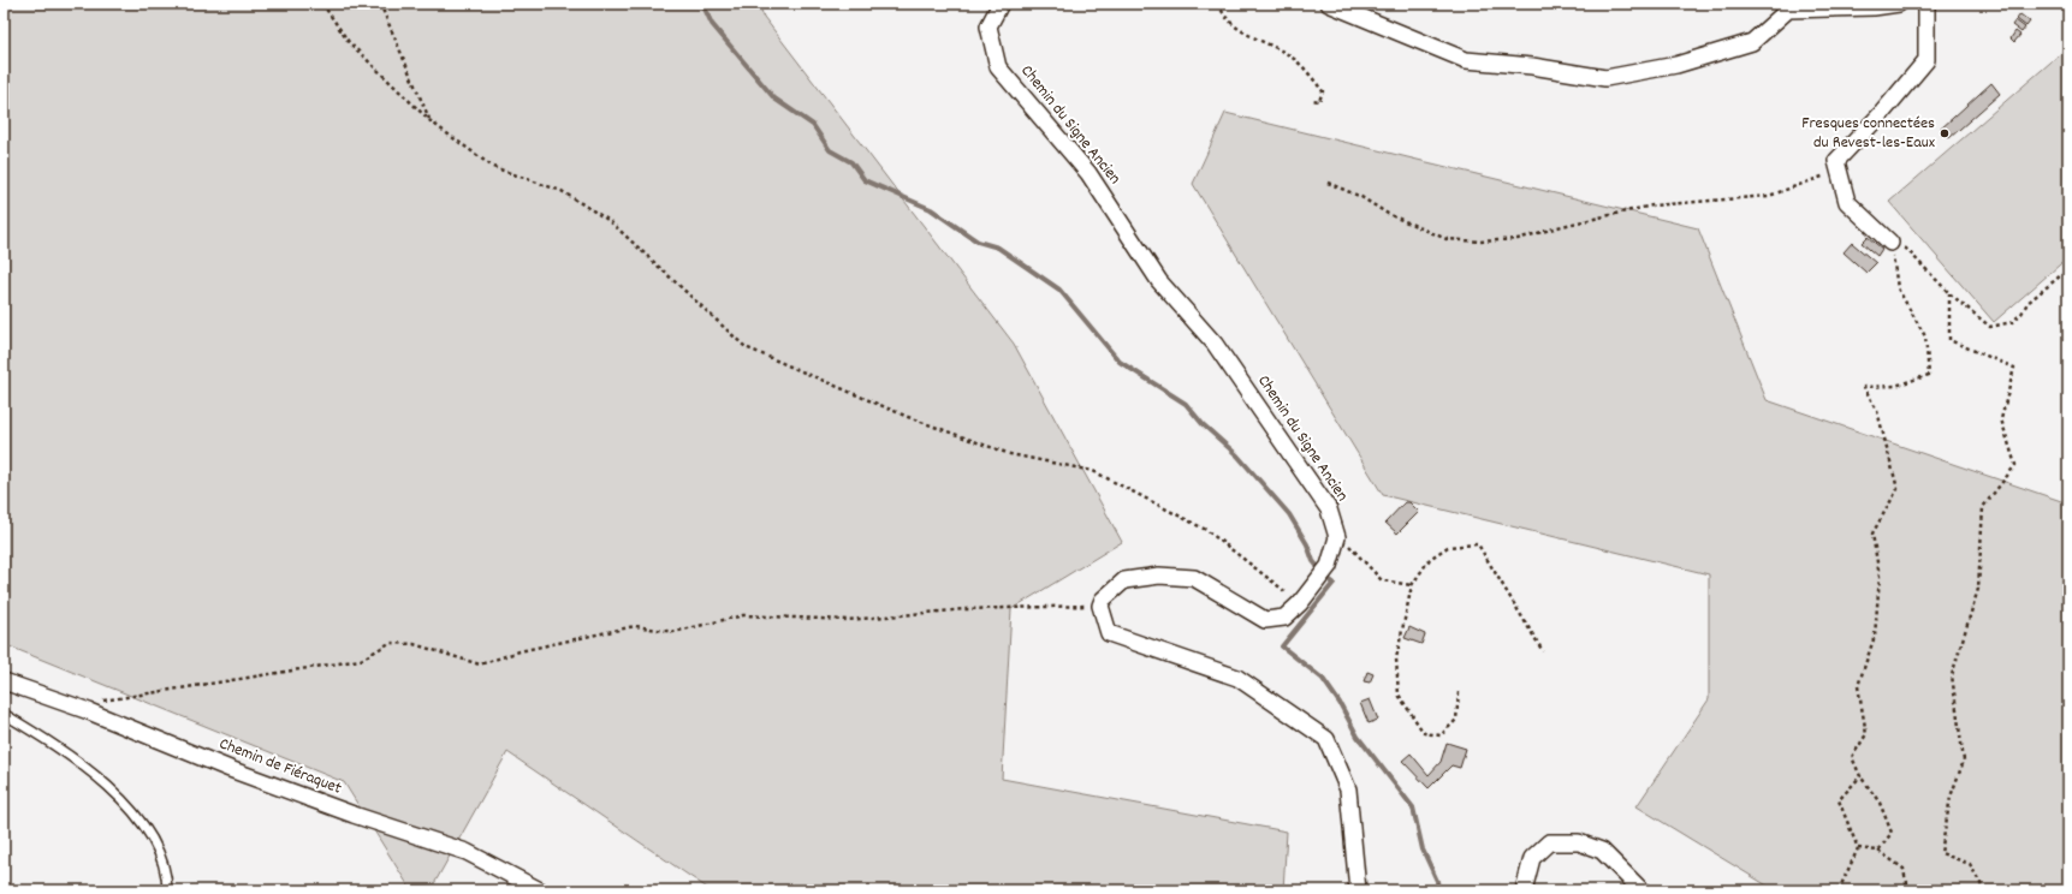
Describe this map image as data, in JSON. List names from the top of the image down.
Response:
{
  "streets": {
    "street": ["Chemin du Signe Ancien", "Chemin de Fiéraquet"]
  },
  "places": ["Fresques connectées du Revest-les-Eaux"]
}
